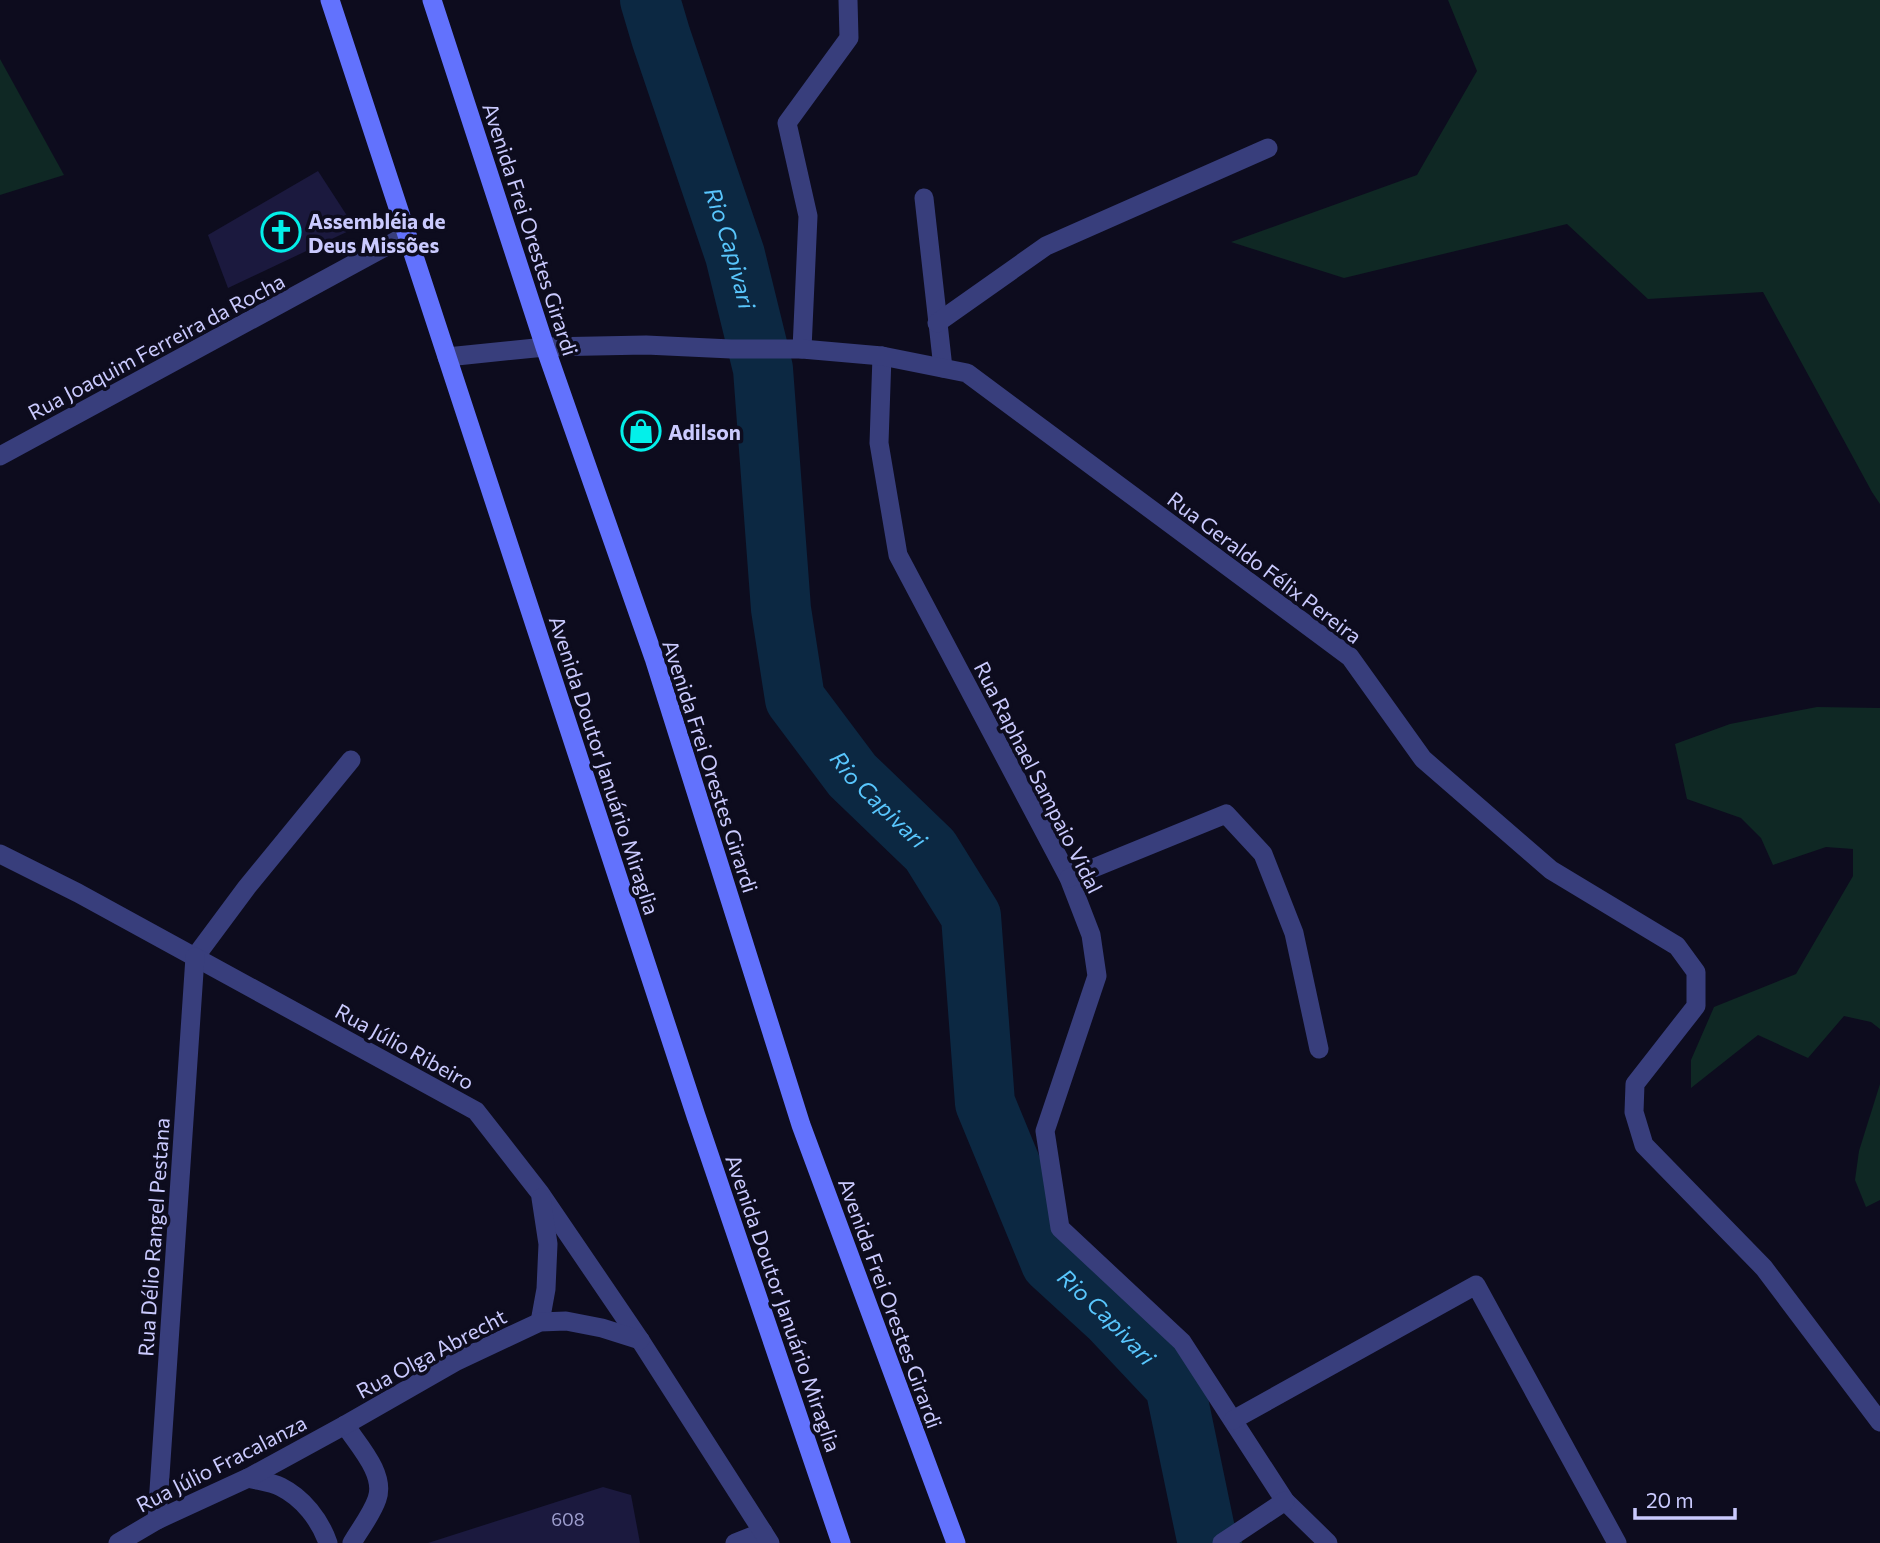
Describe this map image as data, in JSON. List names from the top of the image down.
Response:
{
  "streets": {
    "main road": ["Avenida Frei Orestes Girardi", "Avenida Doutor Januário Miraglia"],
    "street": [
      "Rua Joaquim Ferreira da Rocha",
      "Rua Geraldo Félix Pereira",
      "Rua Raphael Sampaio Vidal",
      "Rua Júlio Ribeiro",
      "Rua Délio Rangel Pestana",
      "Rua Olga Abrecht",
      "Rua Júlio Fracalanza"
    ]
  },
  "crossings": [
    ["Avenida Frei Orestes Girardi", "Rua Geraldo Félix Pereira"],
    ["Rua Joaquim Ferreira da Rocha", "Avenida Doutor Januário Miraglia"],
    ["Rua Geraldo Félix Pereira", "Avenida Doutor Januário Miraglia"],
    ["Rua Geraldo Félix Pereira", "Rua Raphael Sampaio Vidal"],
    ["Rua Júlio Ribeiro", "Rua Délio Rangel Pestana"],
    ["Rua Júlio Ribeiro", "Rua Olga Abrecht"],
    ["Rua Délio Rangel Pestana", "Rua Júlio Fracalanza"],
    ["Rua Olga Abrecht", "Rua Júlio Fracalanza"]
  ],
  "water": ["Rio Capivari"],
  "places": {
    "church": ["Assembléia de Deus Missões"],
    "shop": ["Adilson"]
  },
  "house_numbers": ["608"],
  "scale_bar": "20 m"
}
